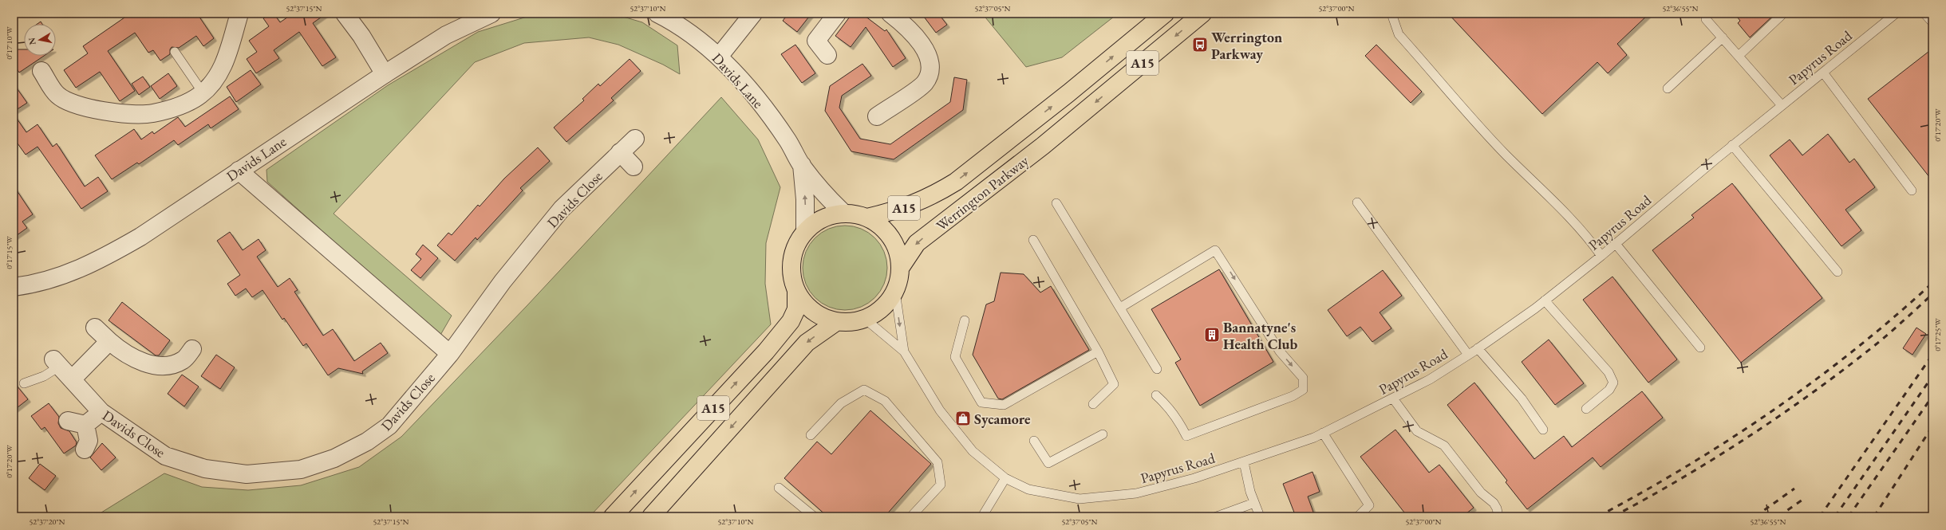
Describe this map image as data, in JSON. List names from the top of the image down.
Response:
{
  "streets": {
    "highway": ["A15", "Werrington Parkway"],
    "street": ["Davids Lane", "Davids Close"],
    "lane": ["Papyrus Road"]
  },
  "crossings": [
    ["Papyrus Road", "A15"],
    ["Papyrus Road", "Davids Lane"],
    ["Papyrus Road", "Werrington Parkway"],
    ["A15", "Davids Lane"],
    ["A15", "Werrington Parkway"],
    ["Davids Lane", "Werrington Parkway"]
  ],
  "places": {
    "bus stop": ["Werrington Parkway"],
    "building": ["Bannatyne's Health Club"],
    "shop": ["Sycamore"]
  },
  "north": "left",
  "coordinates": [
    "52°37'15\"N",
    "52°37'10\"N",
    "52°37'05\"N",
    "52°37'00\"N",
    "52°36'55\"N",
    "0°17'10\"W",
    "0°17'20\"W",
    "0°17'15\"W",
    "0°17'25\"W",
    "52°37'20\"N"
  ]
}
